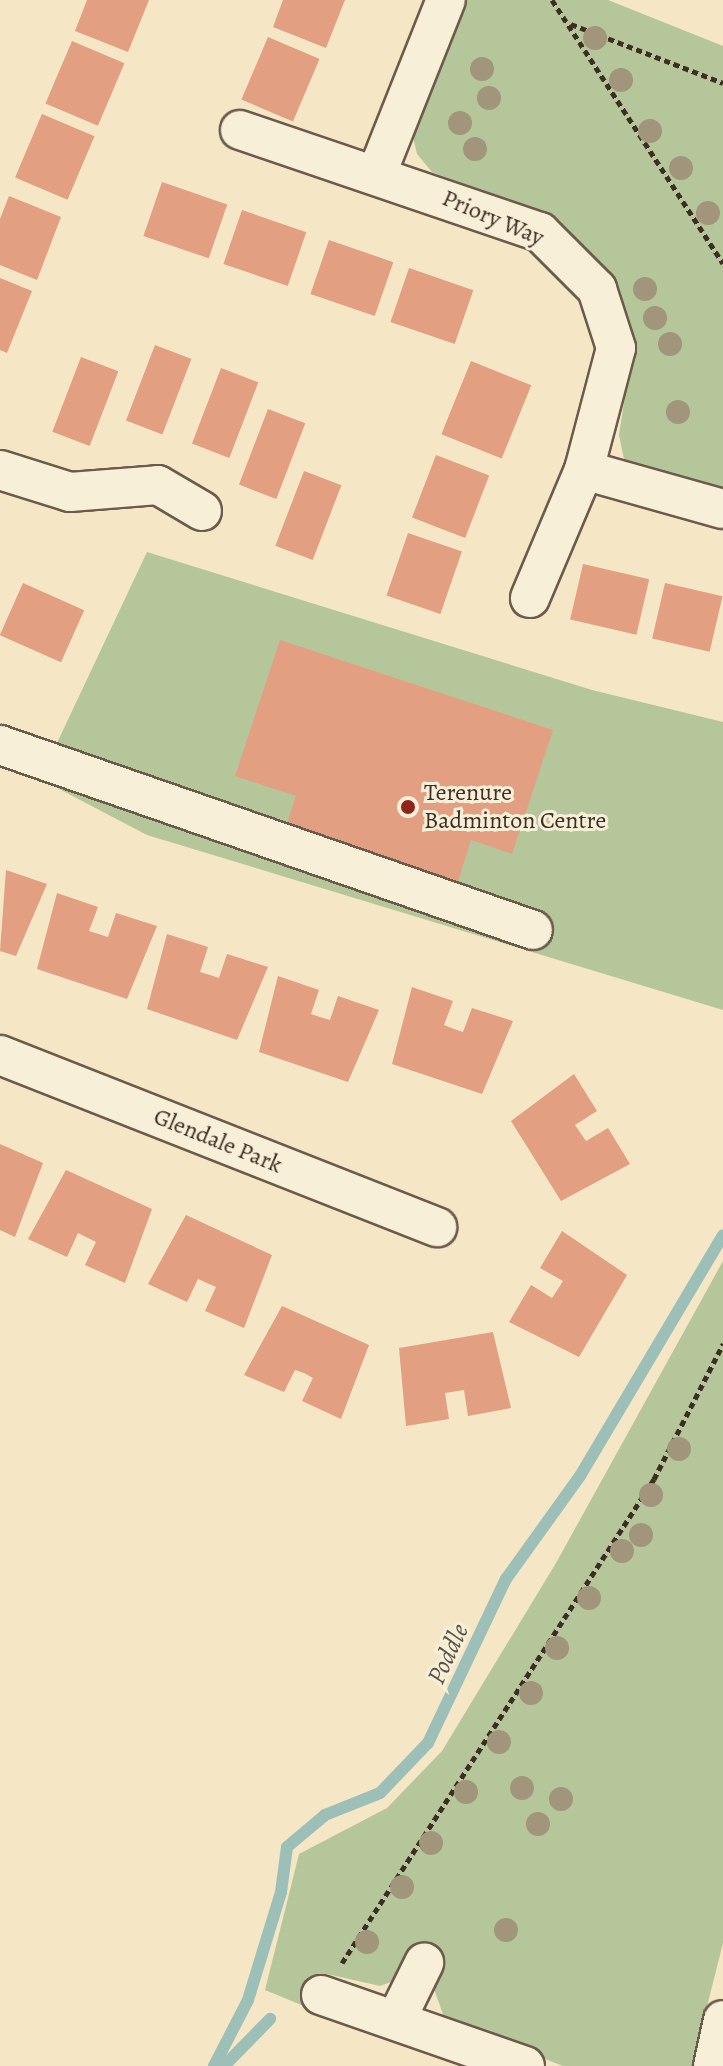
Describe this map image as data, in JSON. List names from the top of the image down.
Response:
{
  "streets": {
    "street": ["Priory Way", "Glendale Park"]
  },
  "water": ["Poddle"],
  "places": ["Terenure Badminton Centre"]
}
